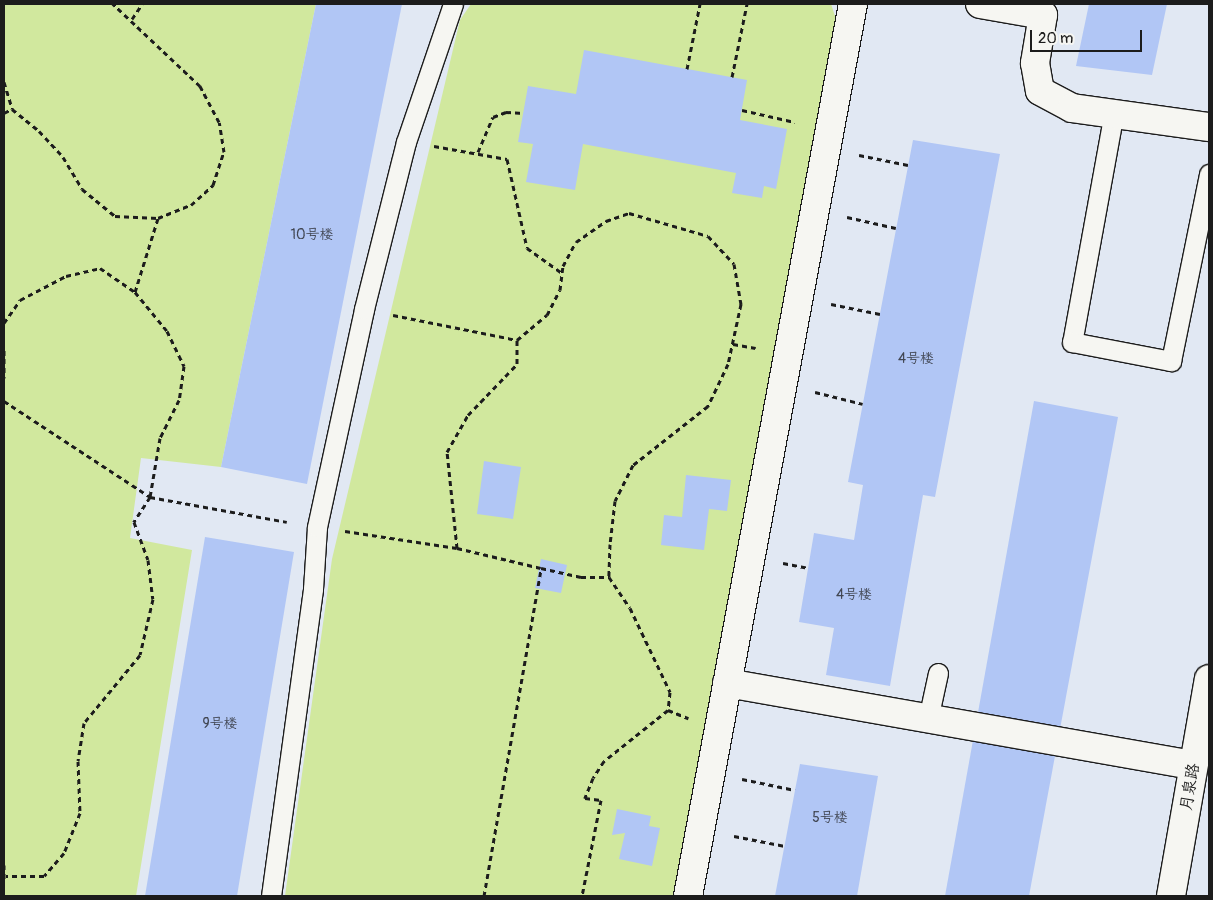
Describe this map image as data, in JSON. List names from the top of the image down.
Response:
{
  "streets": {
    "street": ["月泉路"]
  },
  "house_numbers": [
    "10号楼",
    "4号楼",
    "4号楼",
    "9号楼",
    "5号楼"
  ],
  "scale_bar": "20 m"
}
